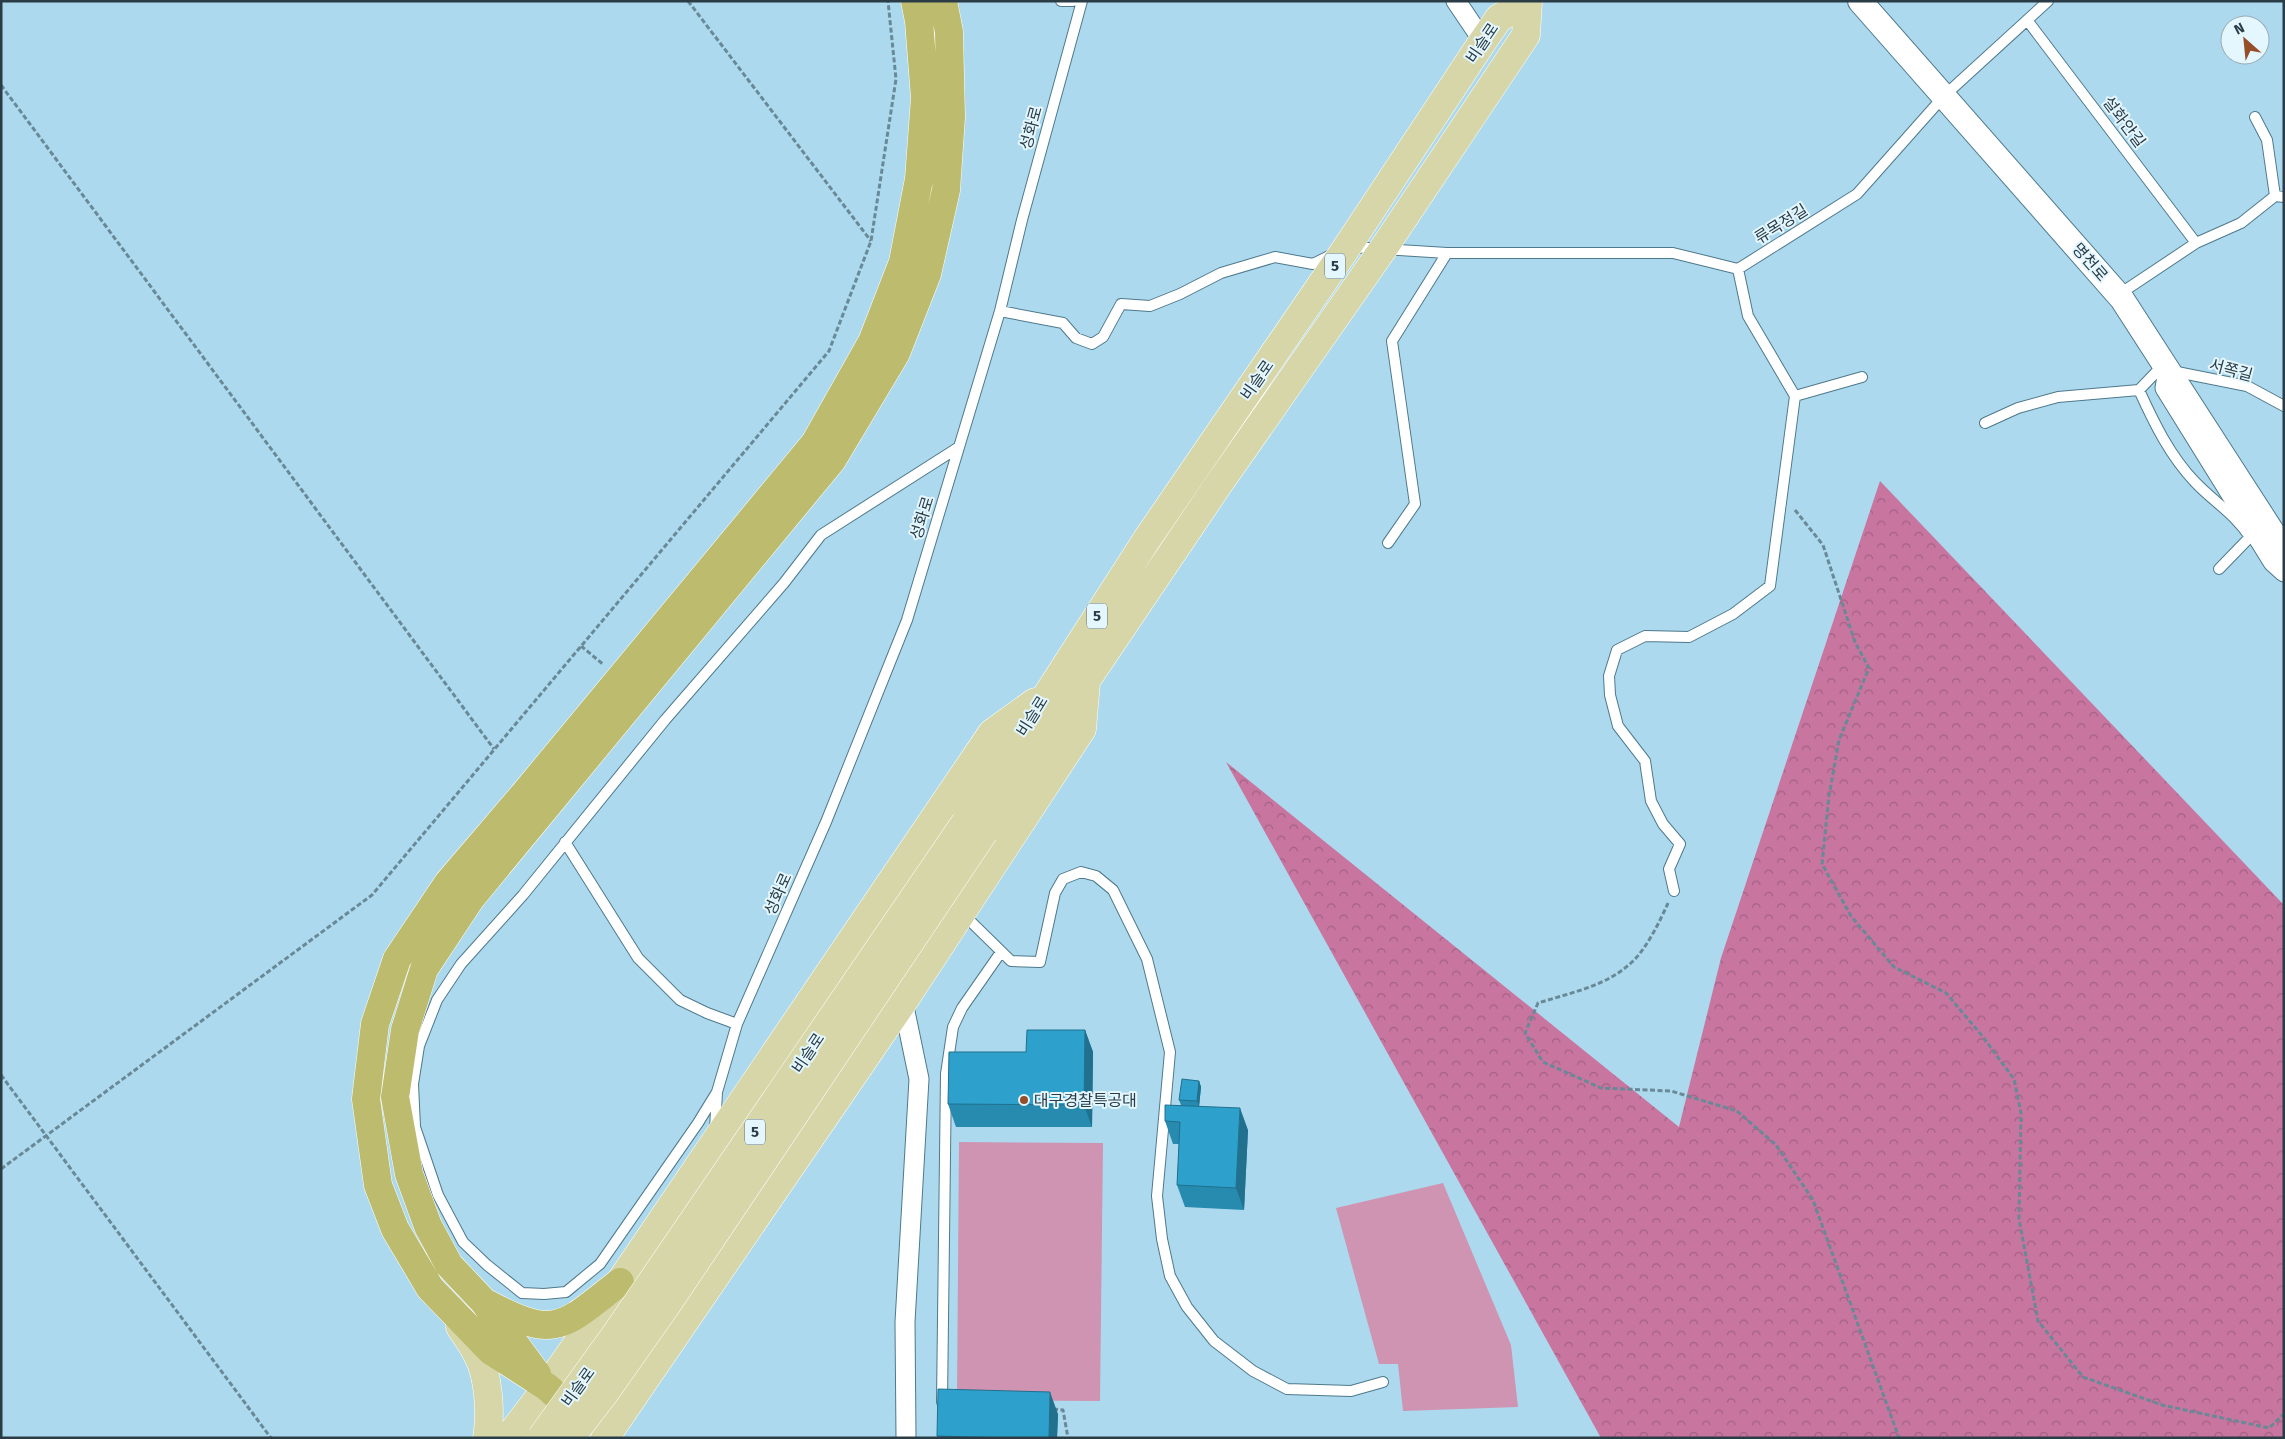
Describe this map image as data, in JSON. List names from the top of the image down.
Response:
{
  "streets": {
    "main road": ["비슬로", "5"],
    "street": ["명천로"],
    "lane": [
      "설화안길",
      "성화로",
      "류목정길",
      "서쪽길"
    ]
  },
  "crossings": [
    ["설화안길", "류목정길"],
    ["류목정길", "명천로"],
    ["명천로", "서쪽길"]
  ],
  "places": ["대구경찰특공대"],
  "north": "top left"
}
